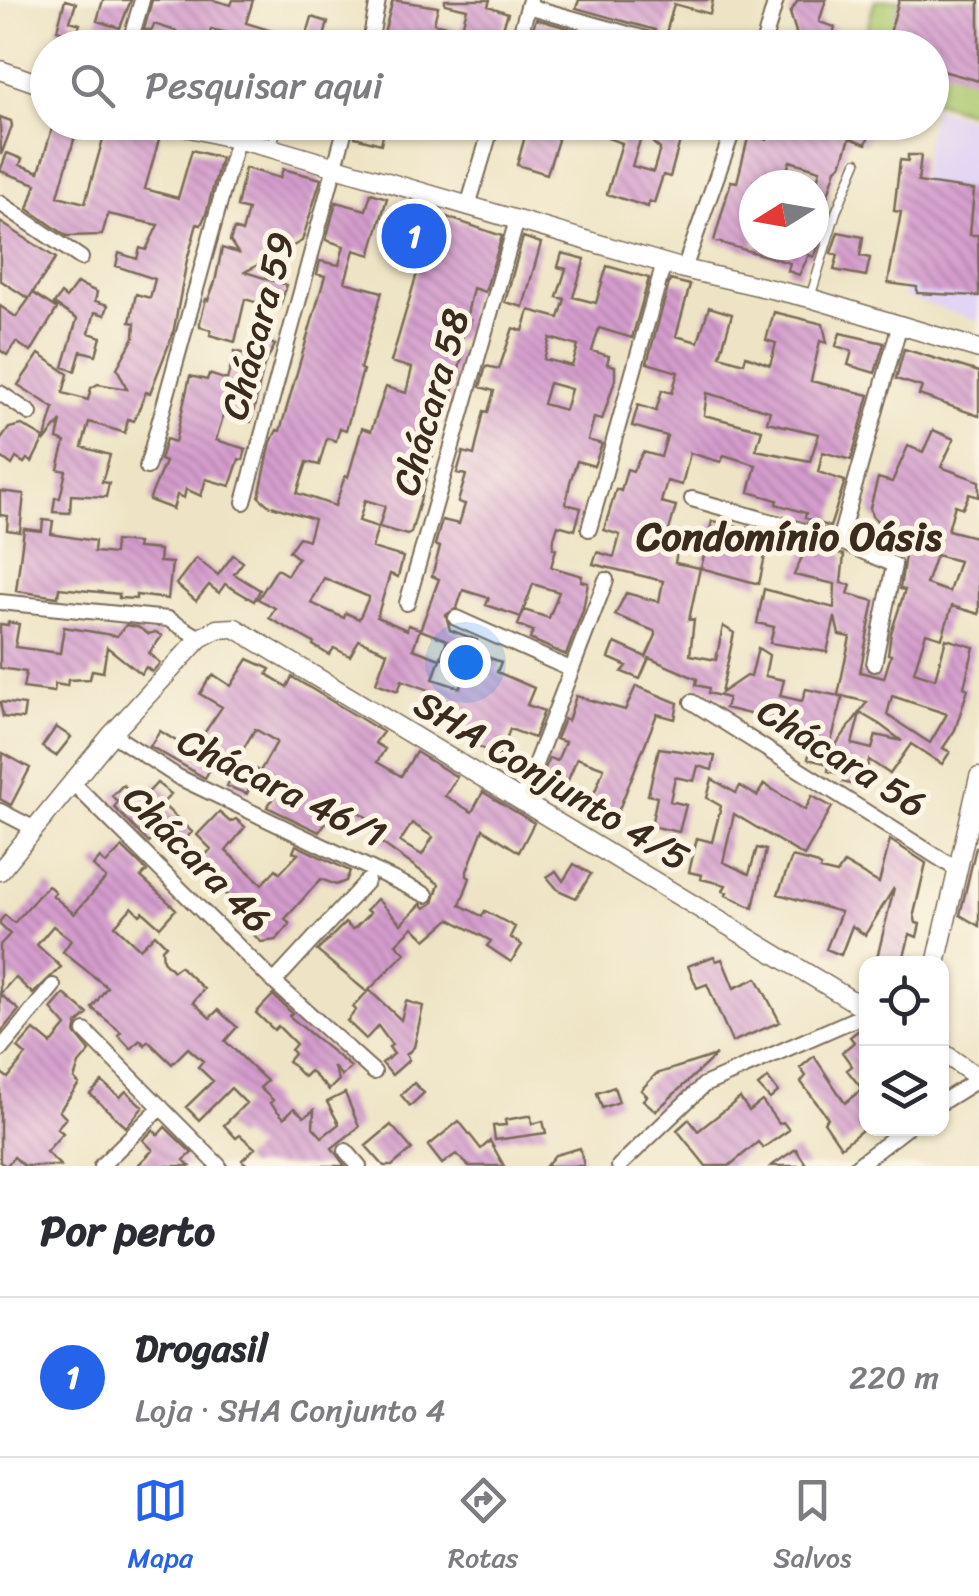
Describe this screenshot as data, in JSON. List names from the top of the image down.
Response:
{
  "streets": {
    "street": [
      "Chácara 59",
      "Chácara 58",
      "Chácara 56",
      "SHA Conjunto 4/5",
      "Chácara 46/1",
      "Chácara 46"
    ]
  },
  "districts": ["Condomínio Oásis"],
  "north": "left",
  "page": {
    "search": "Pesquisar aqui",
    "pins": "1",
    "heading": "Por perto",
    "list": [
      {
        "mark": "1",
        "name": "Drogasil",
        "note": "Loja · SHA Conjunto 4",
        "value": "220 m"
      }
    ],
    "nav": ["Mapa", "Rotas", "Salvos"]
  }
}
